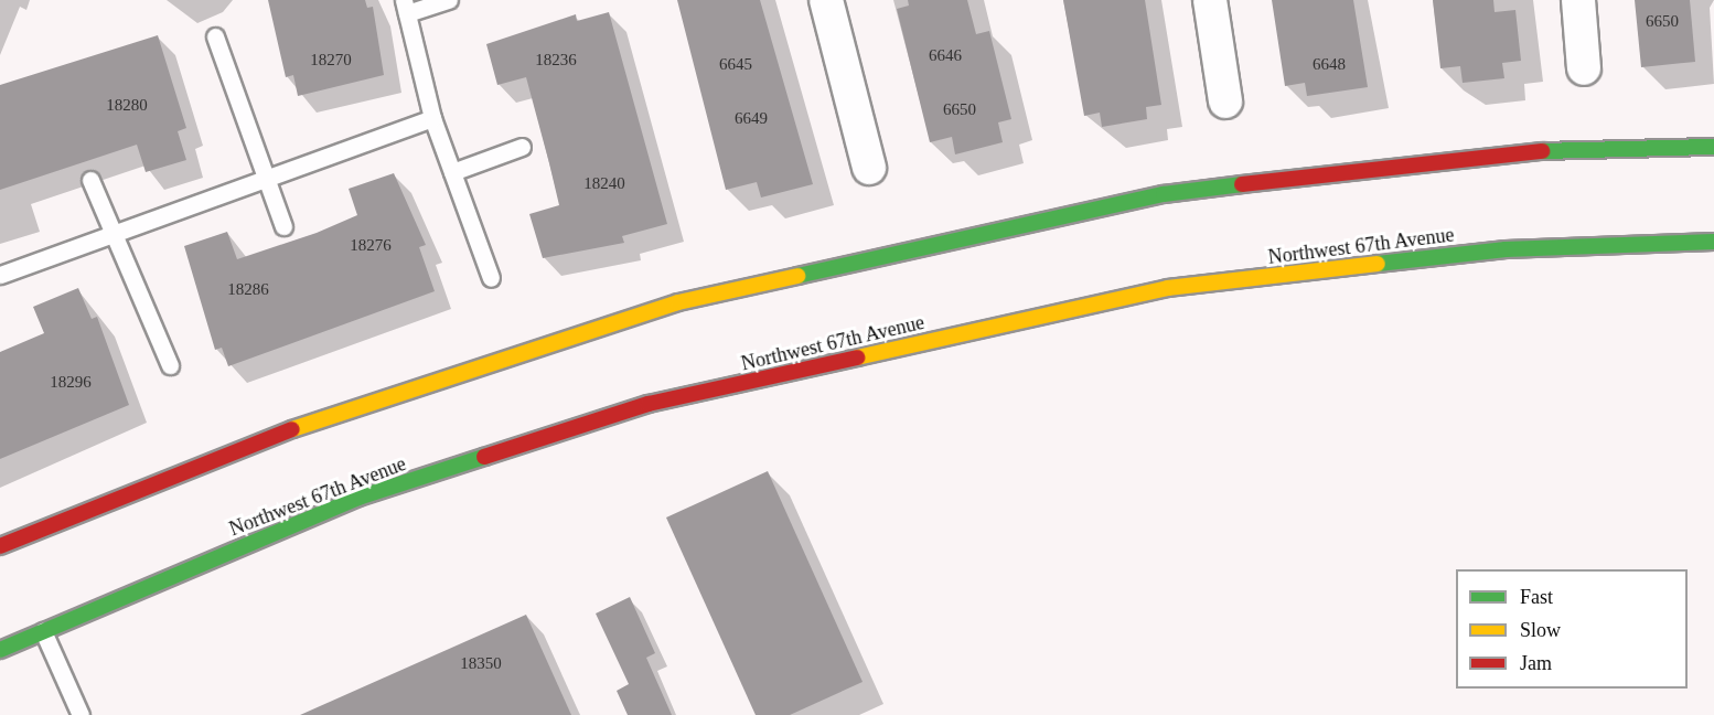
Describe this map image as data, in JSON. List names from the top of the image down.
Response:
{
  "streets": {
    "main road": ["Northwest 67th Avenue"]
  },
  "house_numbers": [
    "6650",
    "6646",
    "18270",
    "18236",
    "6645",
    "6648",
    "18280",
    "6650",
    "6649",
    "18240",
    "18276",
    "18286",
    "18296",
    "18350"
  ],
  "legend": ["Fast", "Slow", "Jam"]
}
